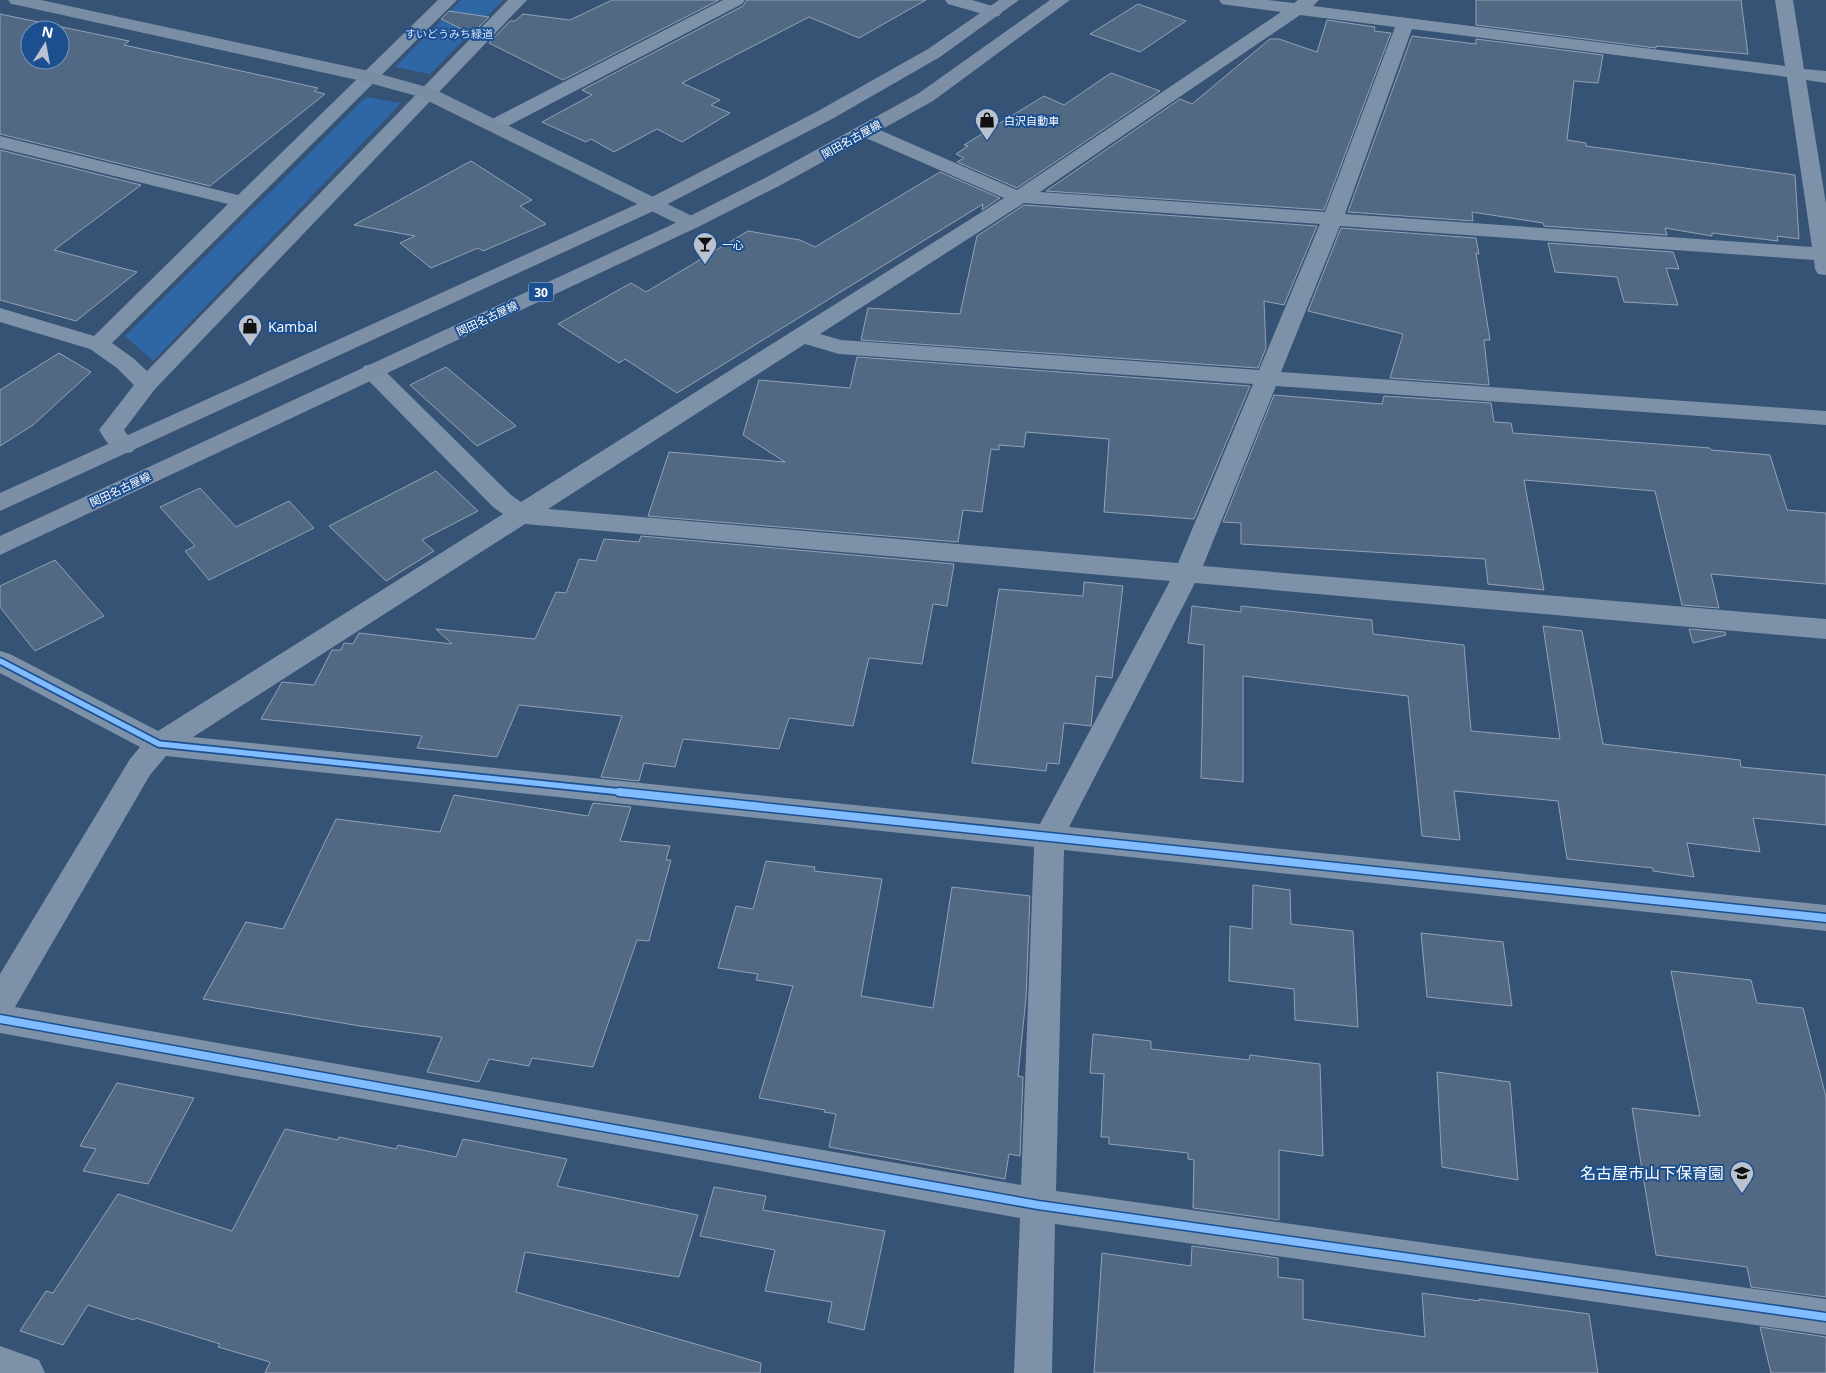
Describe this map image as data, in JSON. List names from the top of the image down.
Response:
{
  "streets": {
    "main road": ["関田名古屋線", "30"]
  },
  "parks": ["すいどうみち緑道"],
  "places": {
    "shop": ["白沢自動車", "Kambal"],
    "bar": ["一心"],
    "school or university": ["名古屋市山下保育園"]
  },
  "north": "top"
}
